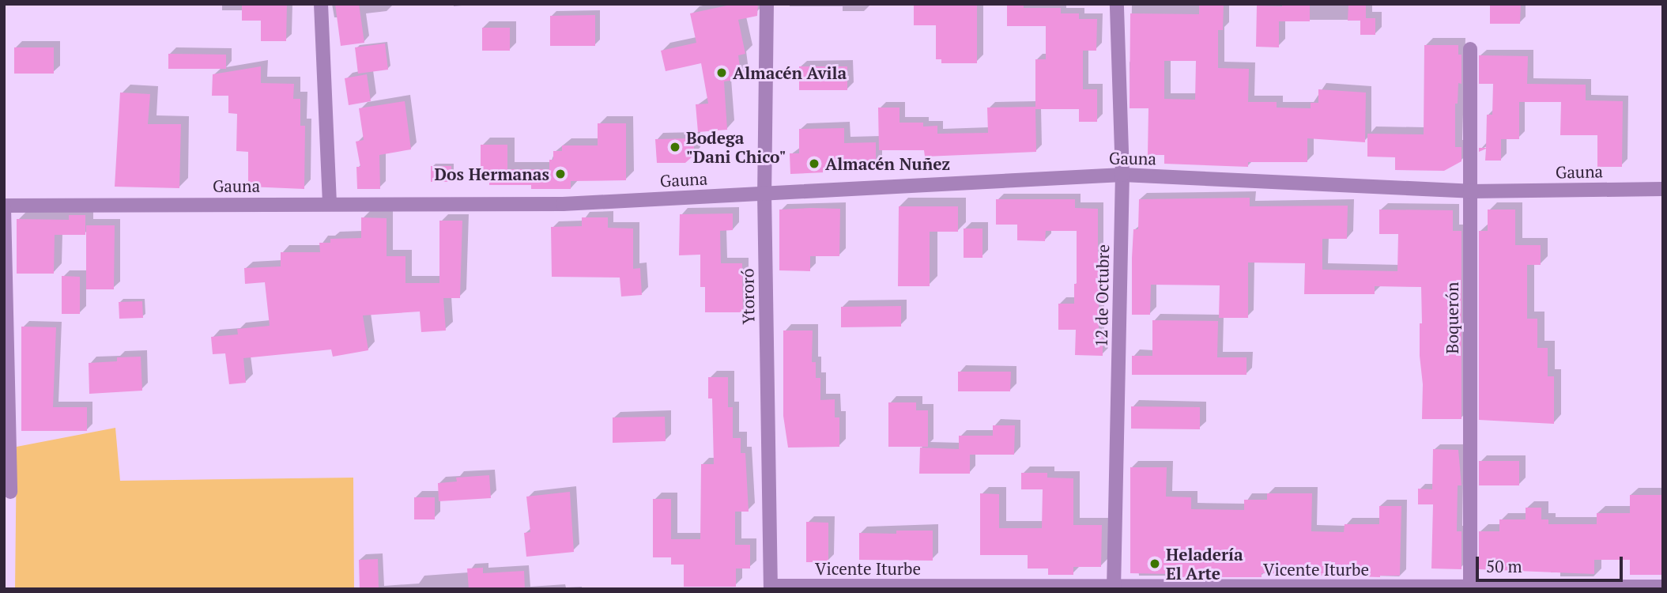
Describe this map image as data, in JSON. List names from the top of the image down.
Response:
{
  "streets": {
    "street": [
      "Gauna",
      "12 de Octubre",
      "Ytororó",
      "Boquerón",
      "Vicente Iturbe"
    ]
  },
  "crossings": [
    ["Gauna", "12 de Octubre"],
    ["Gauna", "Ytororó"],
    ["Gauna", "Boquerón"],
    ["12 de Octubre", "Vicente Iturbe"],
    ["Ytororó", "Vicente Iturbe"],
    ["Boquerón", "Vicente Iturbe"]
  ],
  "places": [
    "Almacén Avila",
    "Bodega \"Dani Chico\"",
    "Almacén Nuñez",
    "Dos Hermanas",
    "Heladería El Arte"
  ],
  "scale_bar": "50 m"
}
